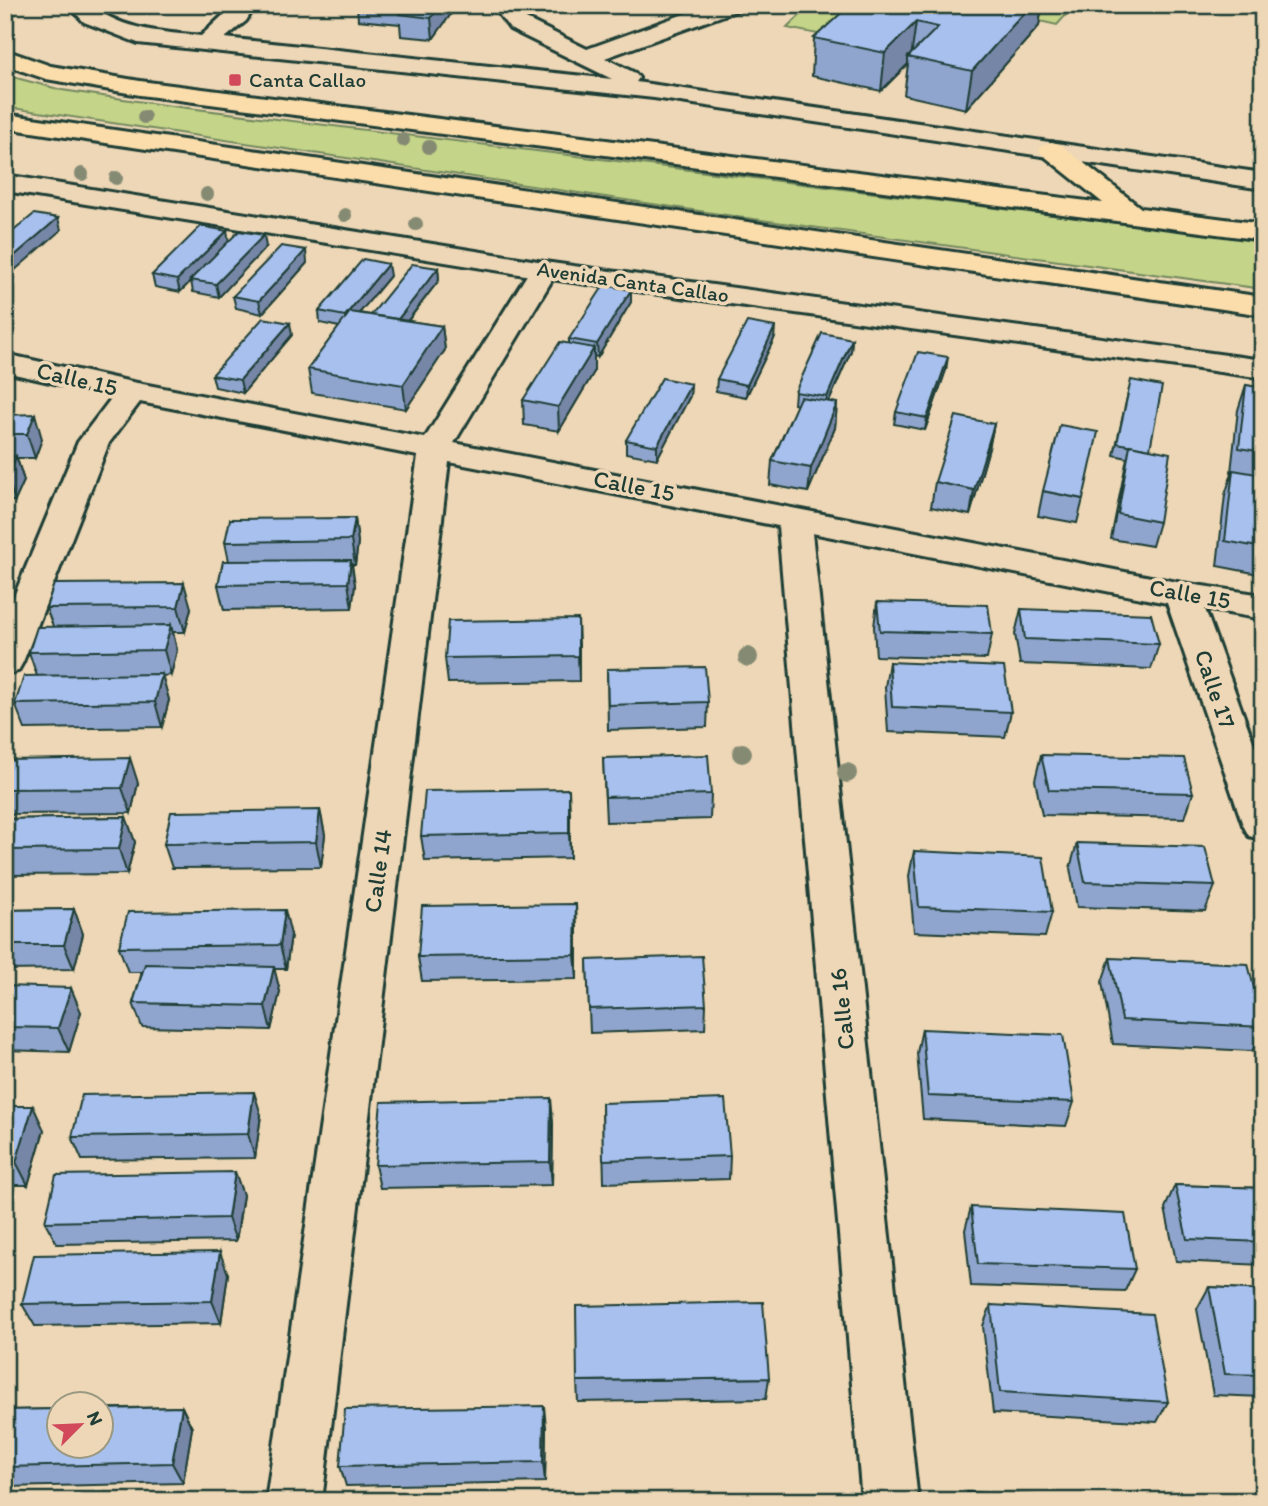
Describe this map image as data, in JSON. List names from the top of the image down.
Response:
{
  "streets": {
    "street": [
      "Avenida Canta Callao",
      "Calle 15",
      "Calle 17",
      "Calle 14",
      "Calle 16"
    ]
  },
  "crossings": [
    ["Avenida Canta Callao", "Calle 14"],
    ["Calle 15", "Calle 17"],
    ["Calle 15", "Calle 14"],
    ["Calle 15", "Calle 16"]
  ],
  "places": {
    "transit": ["Canta Callao"]
  },
  "north": "top right"
}
